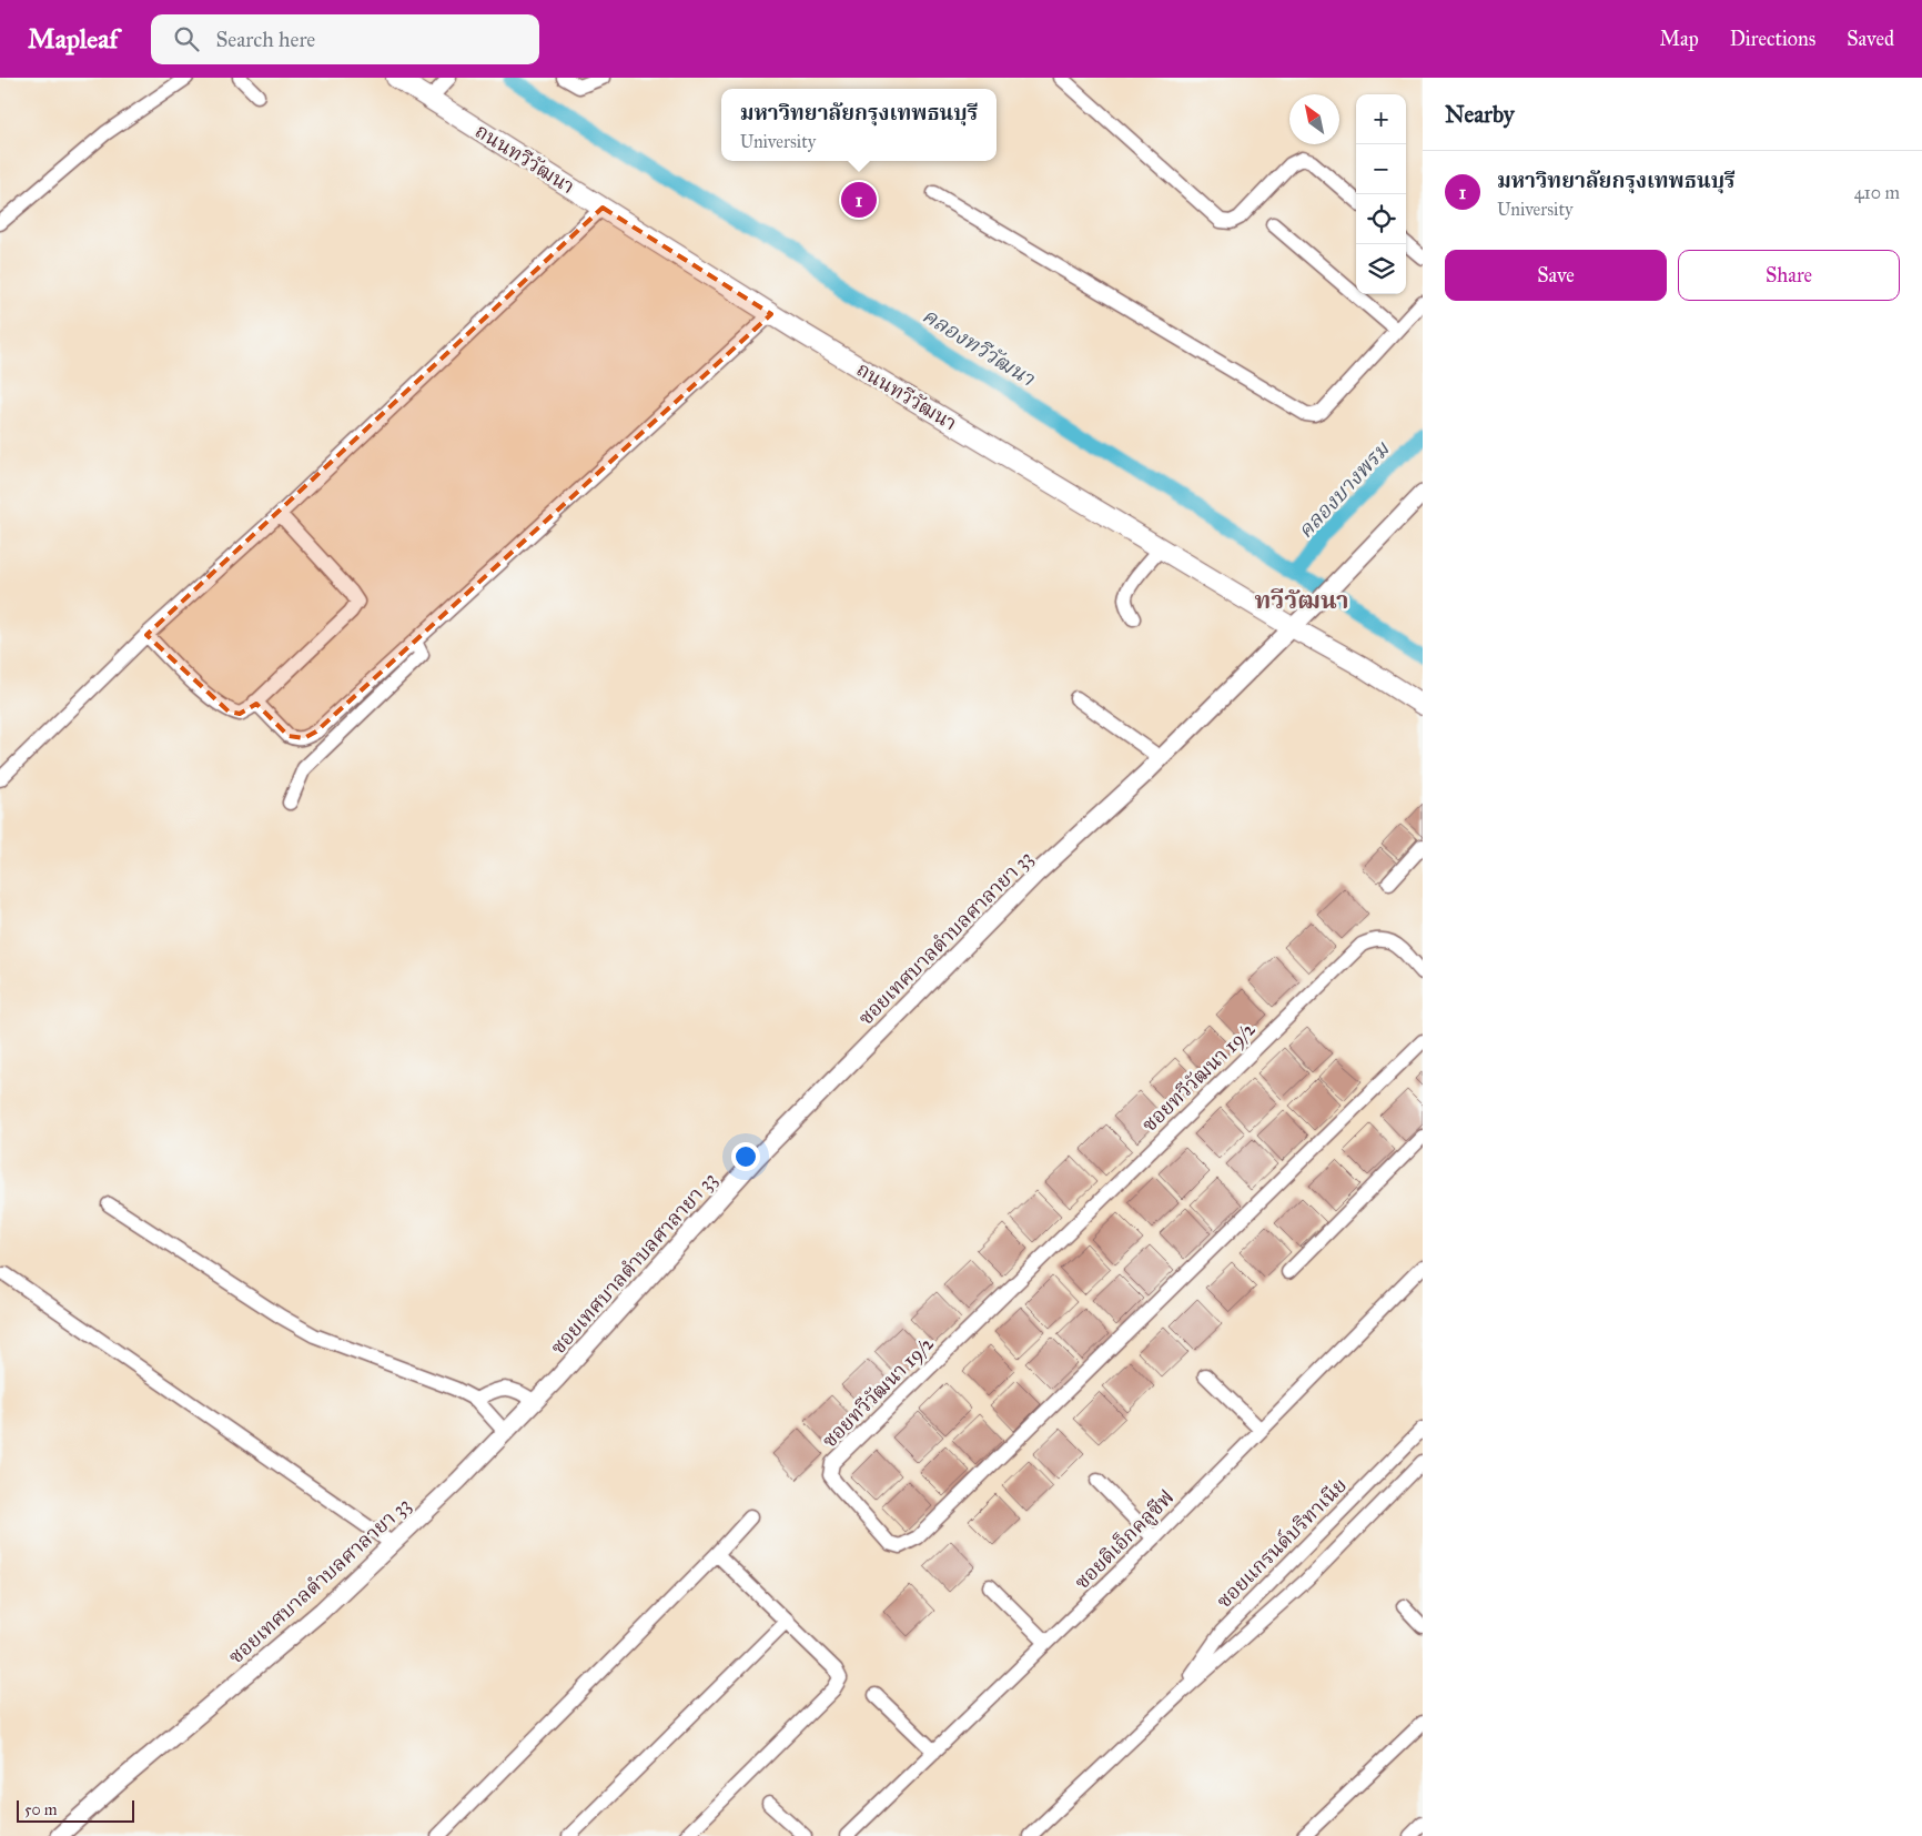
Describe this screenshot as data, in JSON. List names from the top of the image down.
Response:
{
  "streets": {
    "main road": ["ถนนทวีวัฒนา"],
    "street": [
      "ซอยเทศบาลตำบลศาลายา 33",
      "ซอยทวีวัฒนา 19/2",
      "ซอยดิเอ็กคลูซีฟ",
      "ซอยแกรนด์บริทาเนีย"
    ]
  },
  "crossings": [
    ["ถนนทวีวัฒนา", "ซอยเทศบาลตำบลศาลายา 33"]
  ],
  "districts": ["ทวีวัฒนา"],
  "water": ["คลองทวีวัฒนา", "คลองบางพรม"],
  "scale_bar": "50 m",
  "north": "top left",
  "page": {
    "header": "Mapleaf",
    "search": "Search here",
    "nav": ["Map", "Directions", "Saved"],
    "heading": "Nearby",
    "popup": ["มหาวิทยาลัยกรุงเทพธนบุรี", "University"],
    "map_buttons": ["+", "−"],
    "list": [
      {
        "mark": "1",
        "name": "มหาวิทยาลัยกรุงเทพธนบุรี",
        "note": "University",
        "value": "410 m"
      }
    ],
    "pins": "1",
    "buttons": ["Save", "Share"],
    "scale": "50 m"
  }
}
